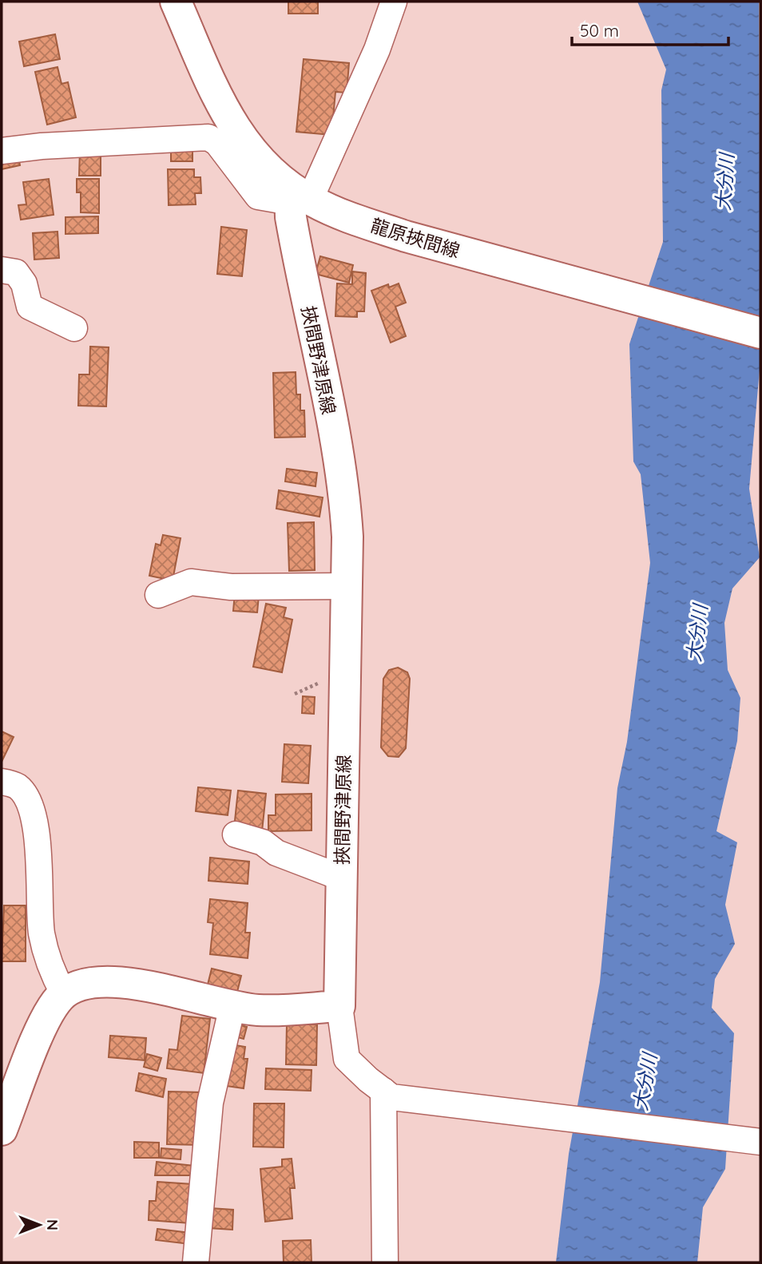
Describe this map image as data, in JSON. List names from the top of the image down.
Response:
{
  "streets": {
    "main road": ["龍原挾間線", "挾間野津原線"]
  },
  "crossings": [
    ["龍原挾間線", "挾間野津原線"]
  ],
  "water": ["大分川"],
  "scale_bar": "50 m",
  "north": "right"
}
